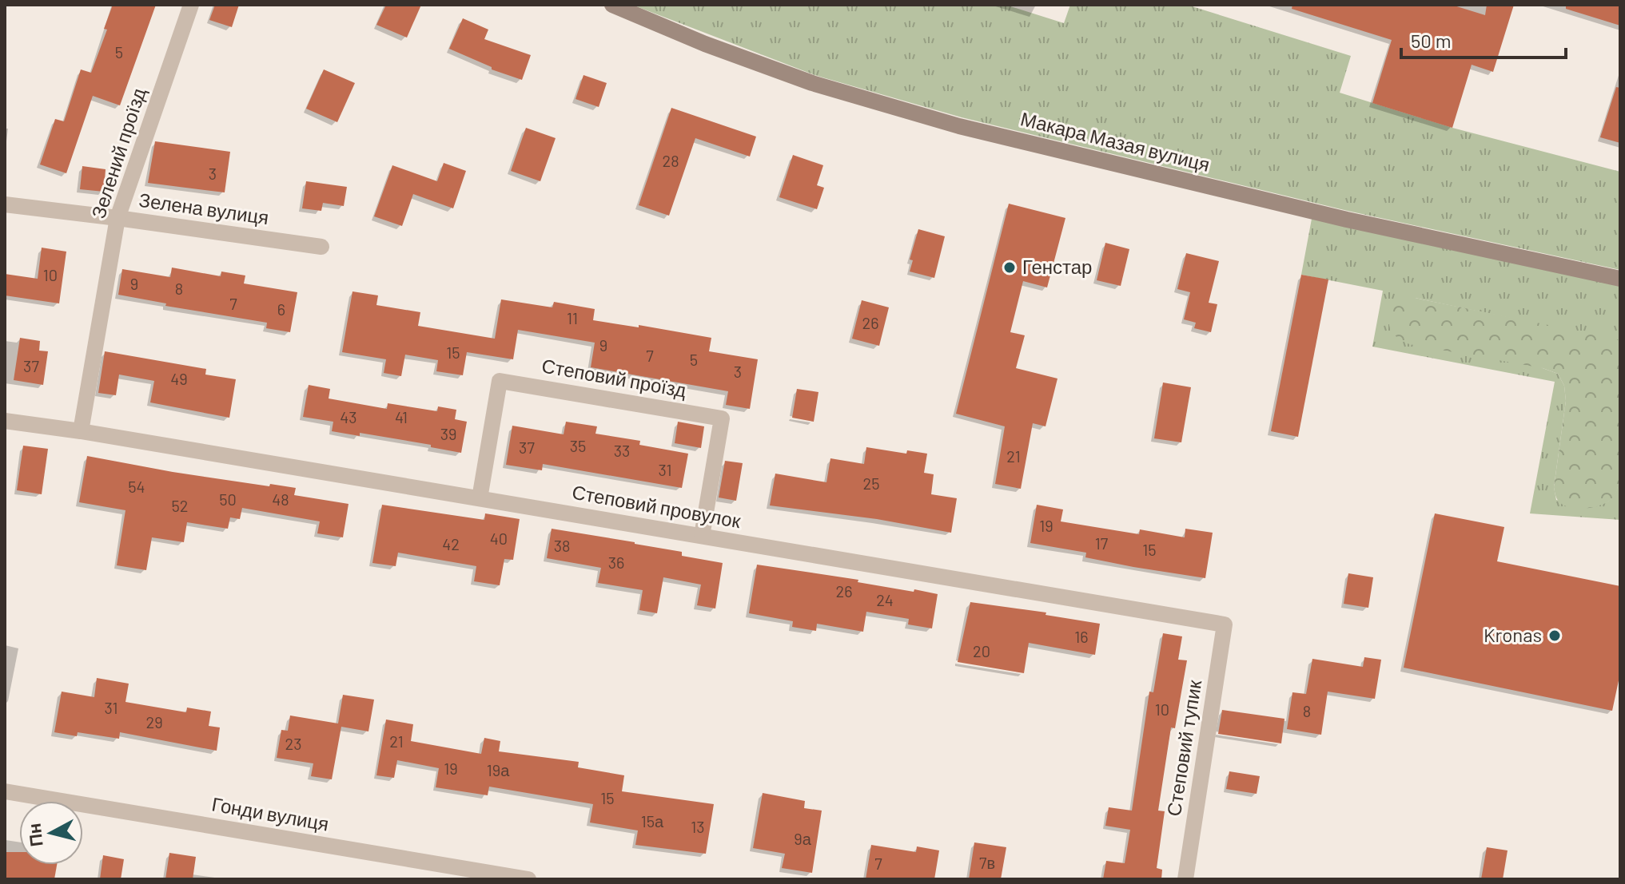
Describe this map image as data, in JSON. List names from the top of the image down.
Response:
{
  "streets": {
    "main road": ["Макара Мазая вулиця"],
    "street": [
      "Зелений проїзд",
      "Зелена вулиця",
      "Степовий проїзд",
      "Степовий провулок",
      "Степовий тупик",
      "Гонди вулиця"
    ]
  },
  "crossings": [
    ["Зелений проїзд", "Зелена вулиця"],
    ["Зелений проїзд", "Степовий провулок"],
    ["Степовий проїзд", "Степовий провулок"],
    ["Степовий провулок", "Степовий тупик"]
  ],
  "places": ["Генстар", "Kronas"],
  "house_numbers": [
    "5",
    "28",
    "3",
    "10",
    "9",
    "8",
    "7",
    "6",
    "11",
    "26",
    "9",
    "15",
    "7",
    "5",
    "37",
    "3",
    "49",
    "43",
    "41",
    "39",
    "35",
    "37",
    "33",
    "21",
    "31",
    "25",
    "54",
    "50",
    "48",
    "52",
    "19",
    "40",
    "17",
    "42",
    "38",
    "15",
    "36",
    "26",
    "24",
    "16",
    "20",
    "31",
    "10",
    "8",
    "29",
    "21",
    "23",
    "19",
    "19а",
    "15",
    "15а",
    "13",
    "9а",
    "7в",
    "7"
  ],
  "scale_bar": "50 m",
  "north": "left"
}
